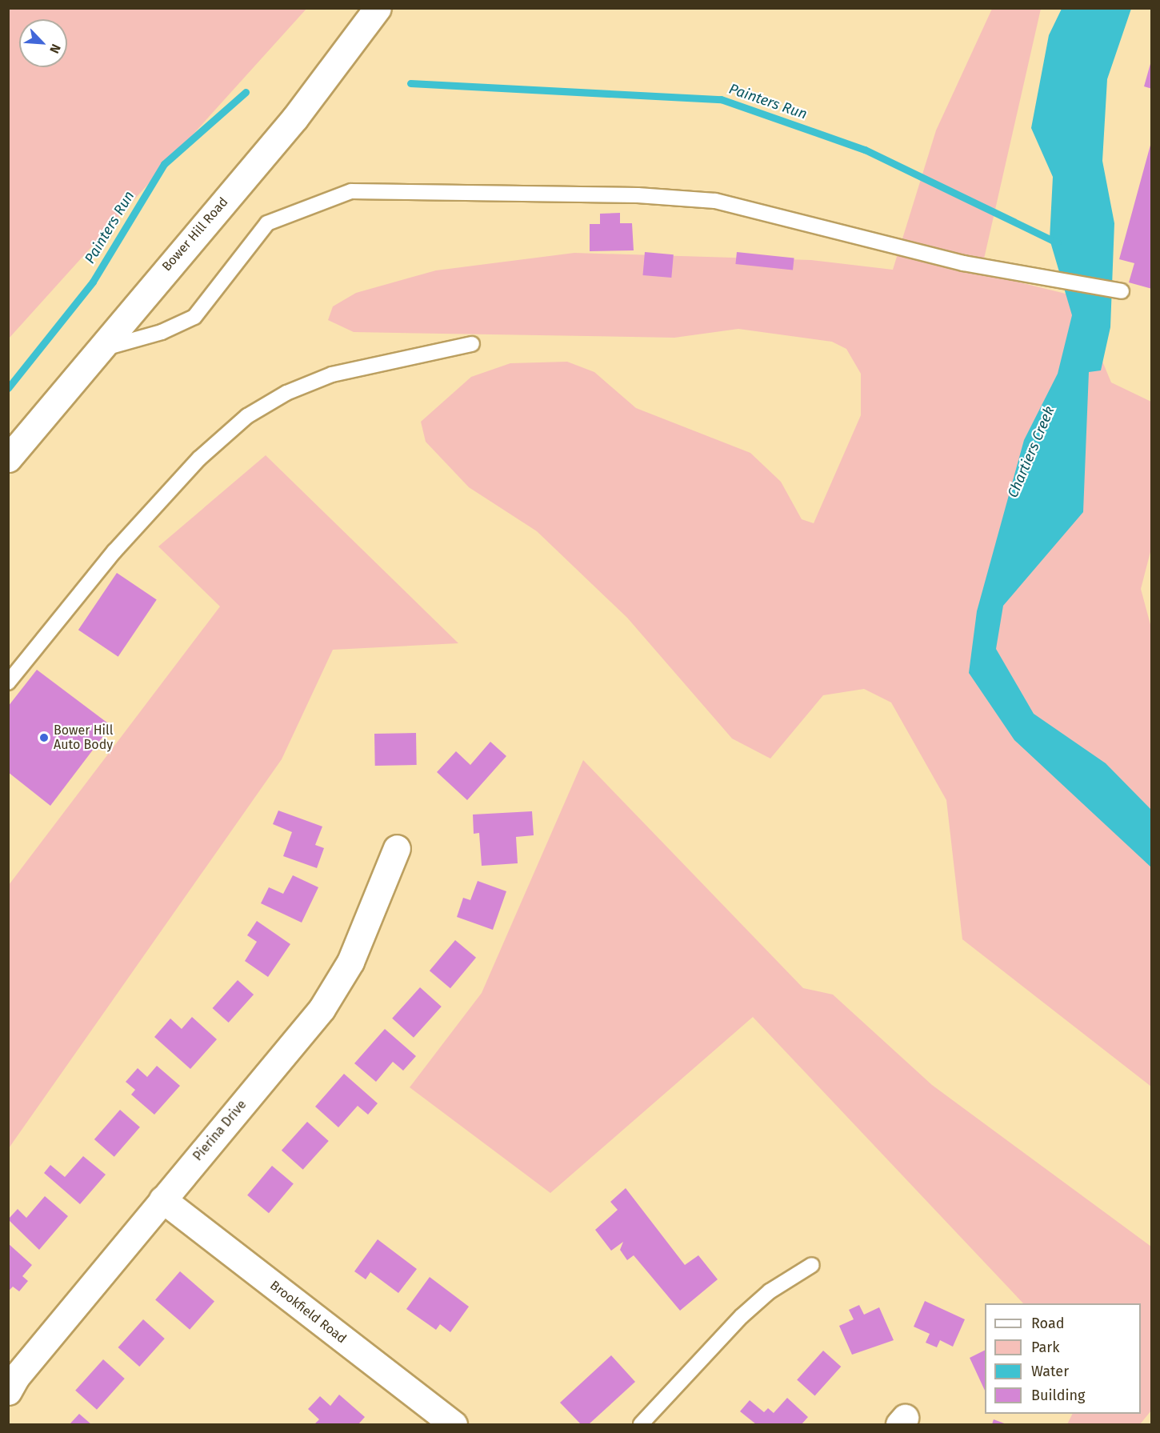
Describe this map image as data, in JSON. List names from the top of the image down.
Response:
{
  "streets": {
    "street": ["Bower Hill Road", "Pierina Drive", "Brookfield Road"]
  },
  "crossings": [
    ["Pierina Drive", "Brookfield Road"]
  ],
  "water": ["Painters Run", "Chartiers Creek"],
  "places": ["Bower Hill Auto Body"],
  "legend": [
    "Road",
    "Park",
    "Water",
    "Building"
  ],
  "north": "bottom right"
}
